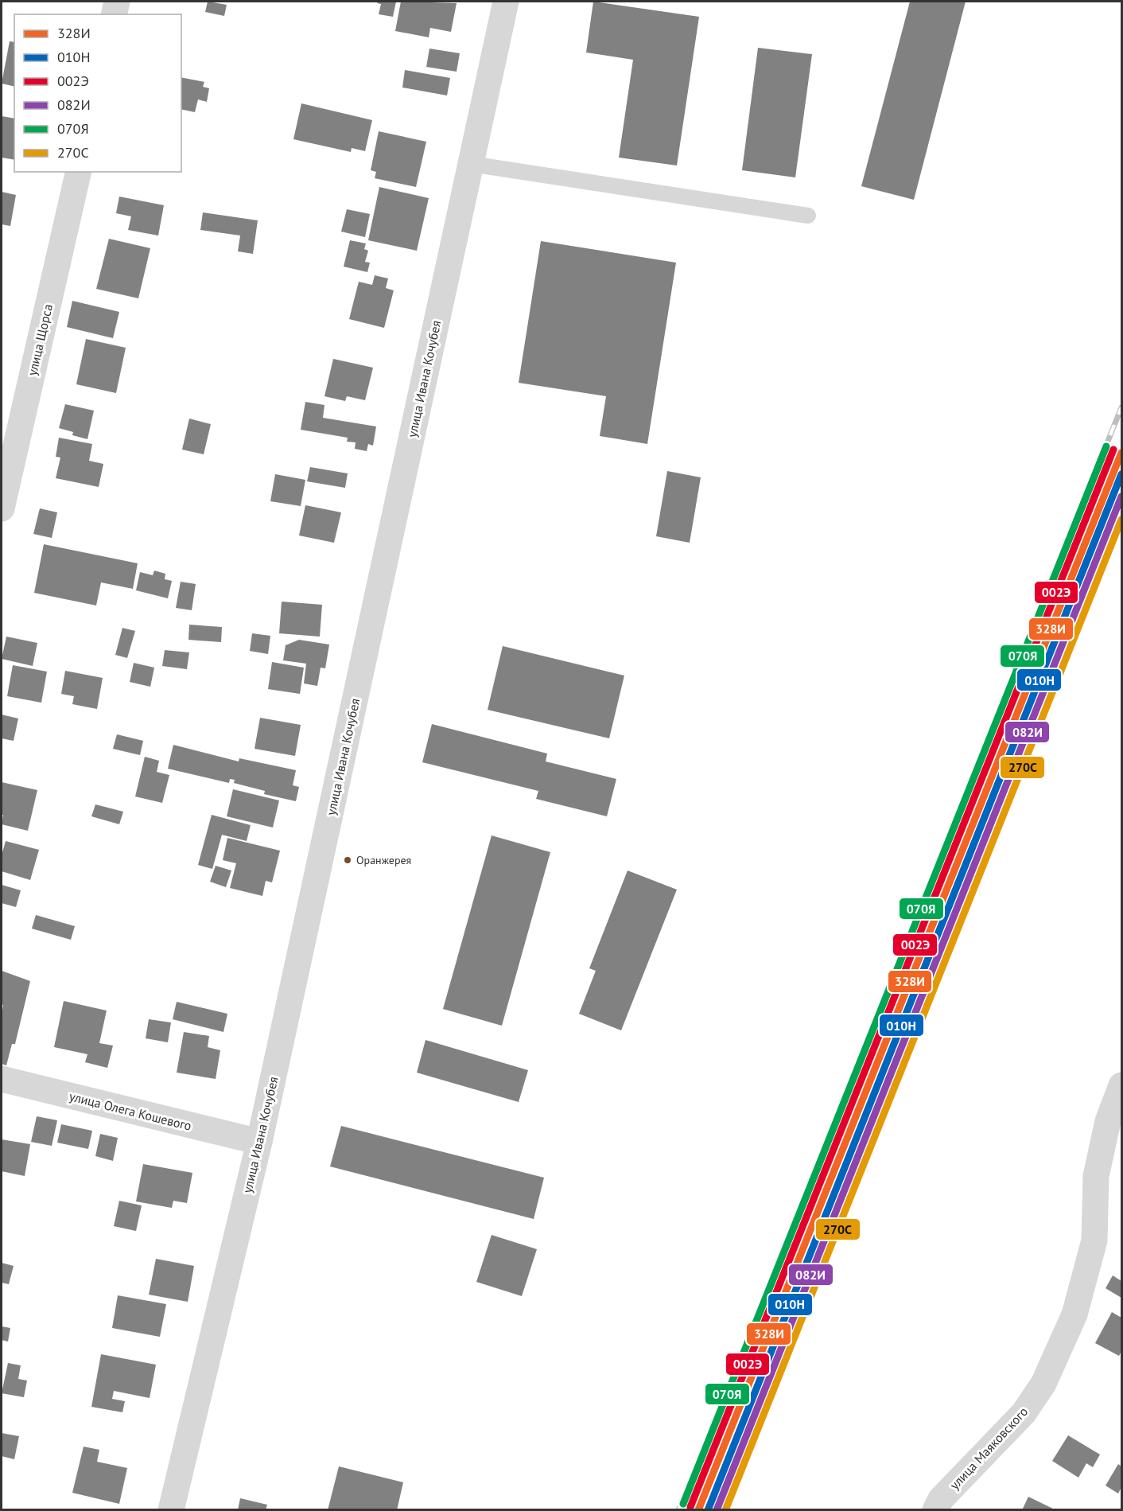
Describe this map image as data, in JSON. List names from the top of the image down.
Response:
{
  "streets": {
    "street": [
      "улица Щорса",
      "улица Ивана Кочубея",
      "улица Олега Кошевого",
      "улица Маяковского"
    ]
  },
  "crossings": [
    ["улица Ивана Кочубея", "улица Олега Кошевого"]
  ],
  "places": ["Оранжерея"],
  "lines": [
    "transit line 070Я",
    "transit line 002Э",
    "transit line 328И",
    "transit line 010Н",
    "transit line 082И",
    "transit line 270С"
  ],
  "legend": [
    "328И",
    "010Н",
    "002Э",
    "082И",
    "070Я",
    "270С"
  ]
}
